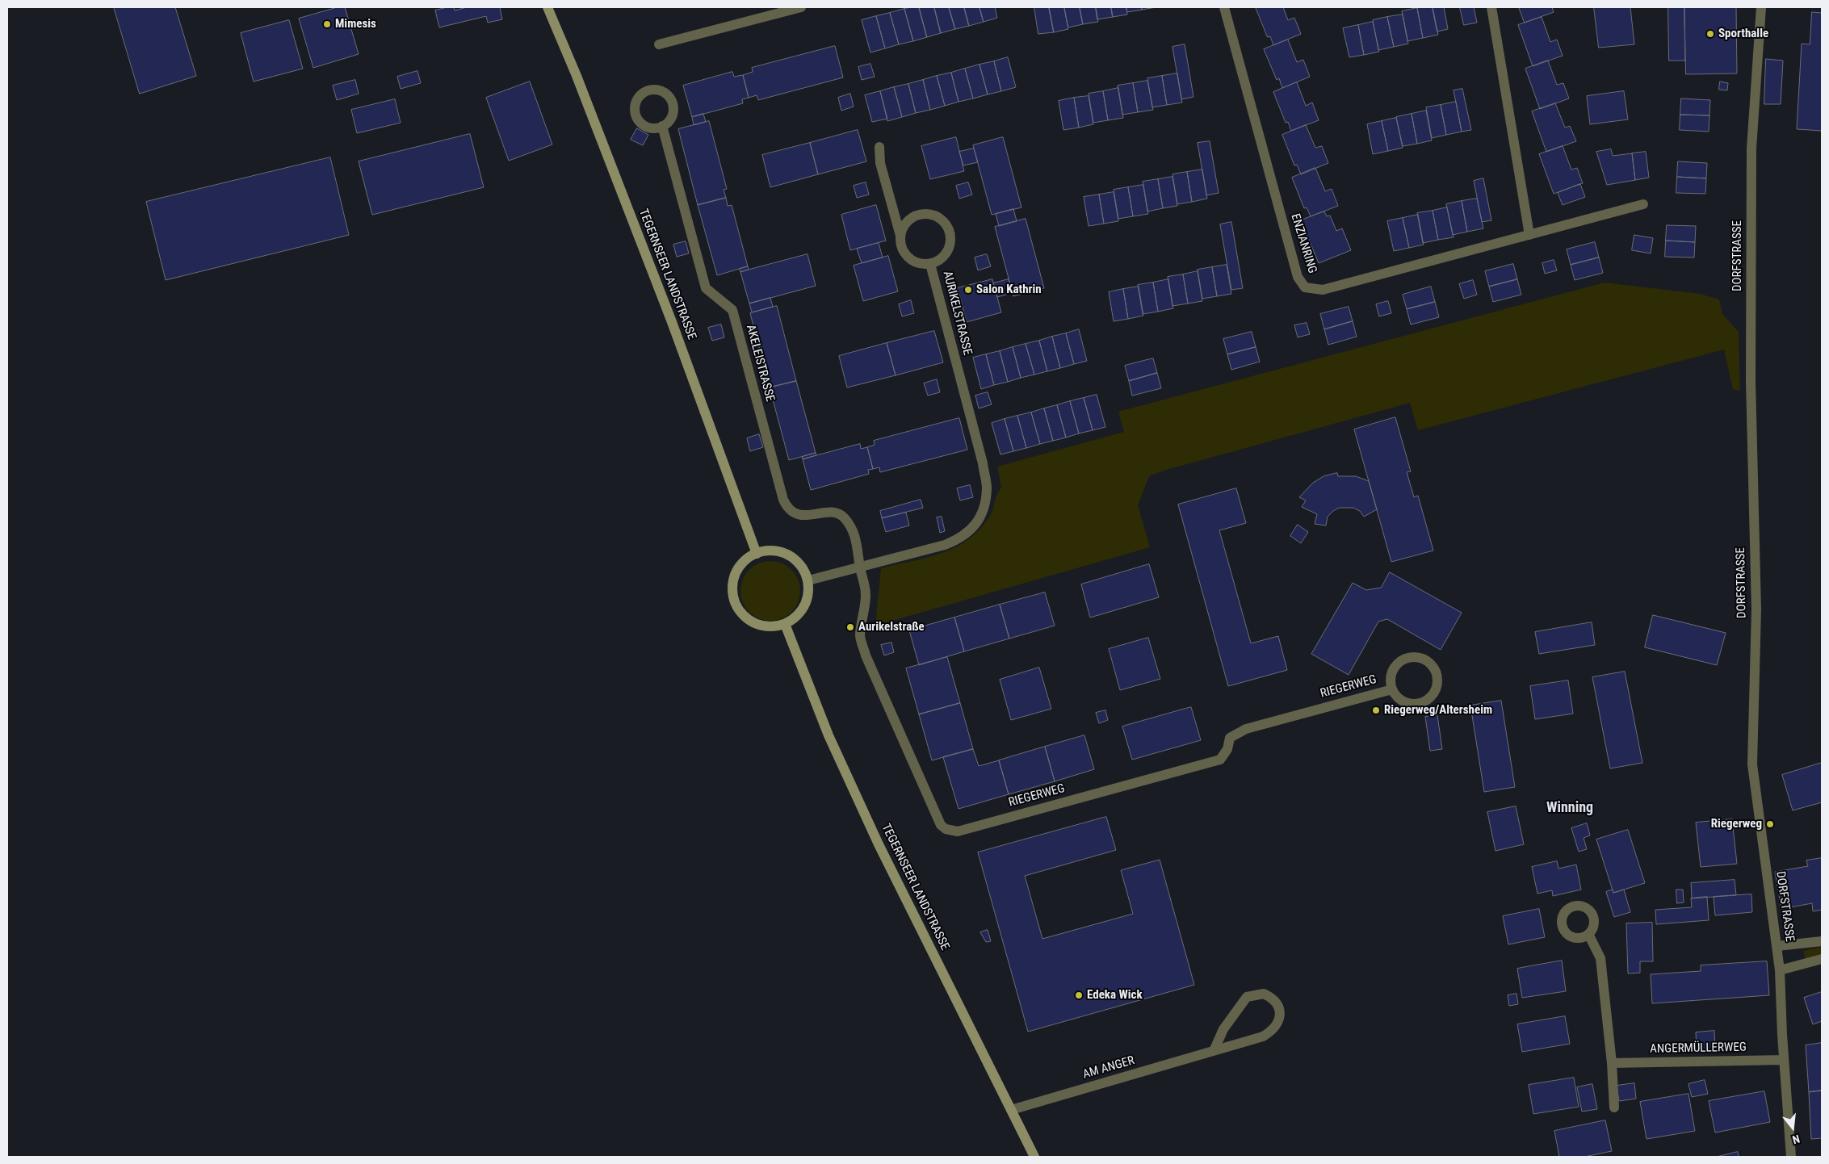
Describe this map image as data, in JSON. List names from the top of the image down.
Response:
{
  "streets": {
    "main road": ["TEGERNSEER LANDSTRASSE"],
    "street": [
      "ENZIANRING",
      "DORFSTRASSE",
      "AURIKELSTRASSE",
      "AKELEISTRASSE",
      "RIEGERWEG",
      "ANGERMÜLLERWEG",
      "AM ANGER"
    ]
  },
  "crossings": [
    ["DORFSTRASSE", "ANGERMÜLLERWEG"],
    ["TEGERNSEER LANDSTRASSE", "AURIKELSTRASSE"],
    ["TEGERNSEER LANDSTRASSE", "AM ANGER"],
    ["AURIKELSTRASSE", "AKELEISTRASSE"],
    ["AURIKELSTRASSE", "RIEGERWEG"],
    ["AKELEISTRASSE", "RIEGERWEG"]
  ],
  "districts": ["Winning"],
  "places": [
    "Mimesis",
    "Sporthalle",
    "Salon Kathrin",
    "Aurikelstraße",
    "Riegerweg/Altersheim",
    "Riegerweg",
    "Edeka Wick"
  ],
  "north": "bottom"
}
